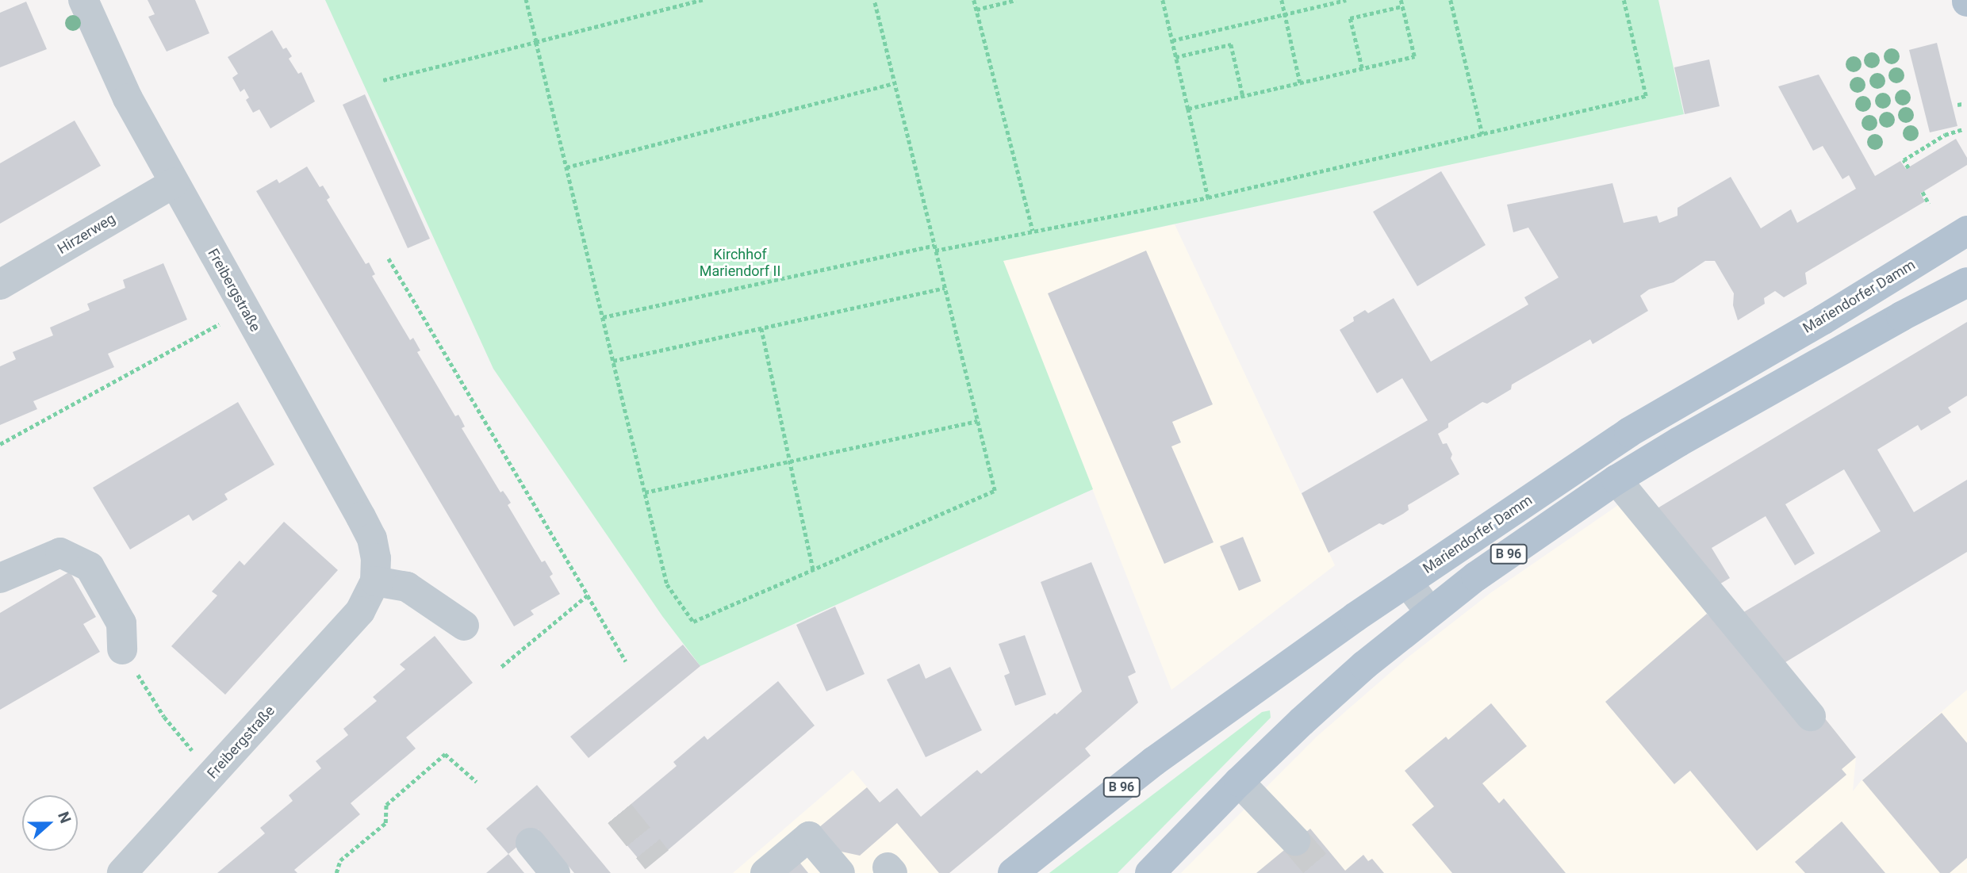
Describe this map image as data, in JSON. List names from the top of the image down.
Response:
{
  "streets": {
    "main road": ["Mariendorfer Damm", "B 96"],
    "street": ["Hirzerweg", "Freibergstraße"]
  },
  "crossings": [
    ["Hirzerweg", "Freibergstraße"]
  ],
  "parks": ["Kirchhof Mariendorf II"],
  "north": "right"
}
